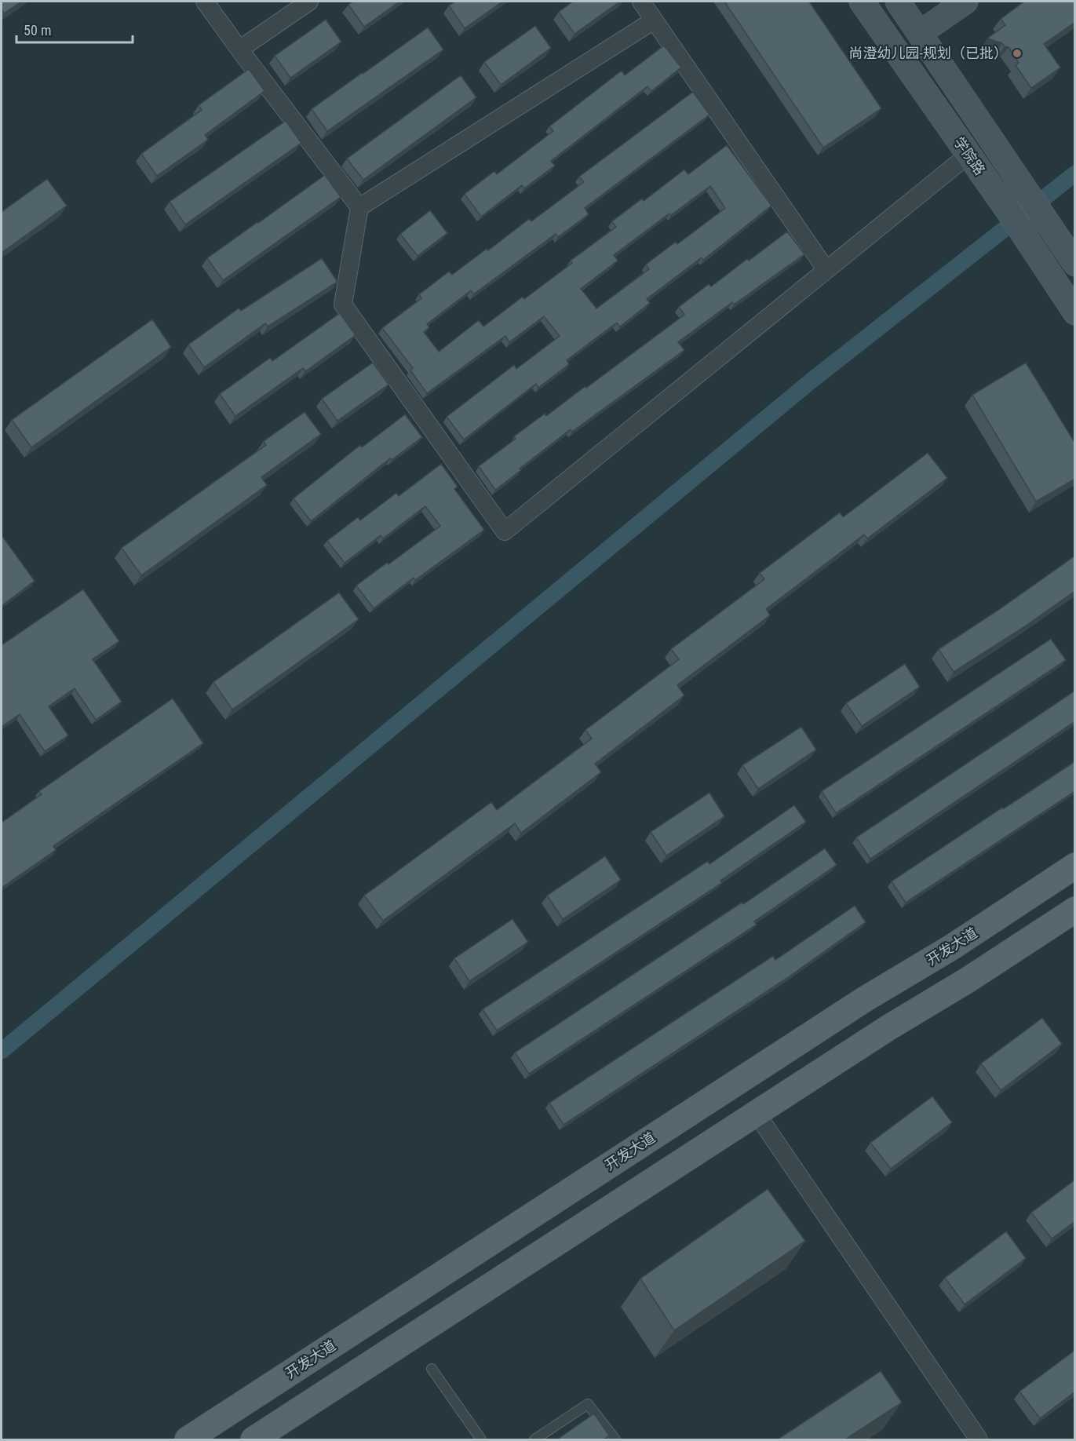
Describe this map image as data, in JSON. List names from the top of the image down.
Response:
{
  "streets": {
    "main road": ["学院路", "开发大道"]
  },
  "places": ["尚澄幼儿园-规划（已批）"],
  "scale_bar": "50 m"
}
